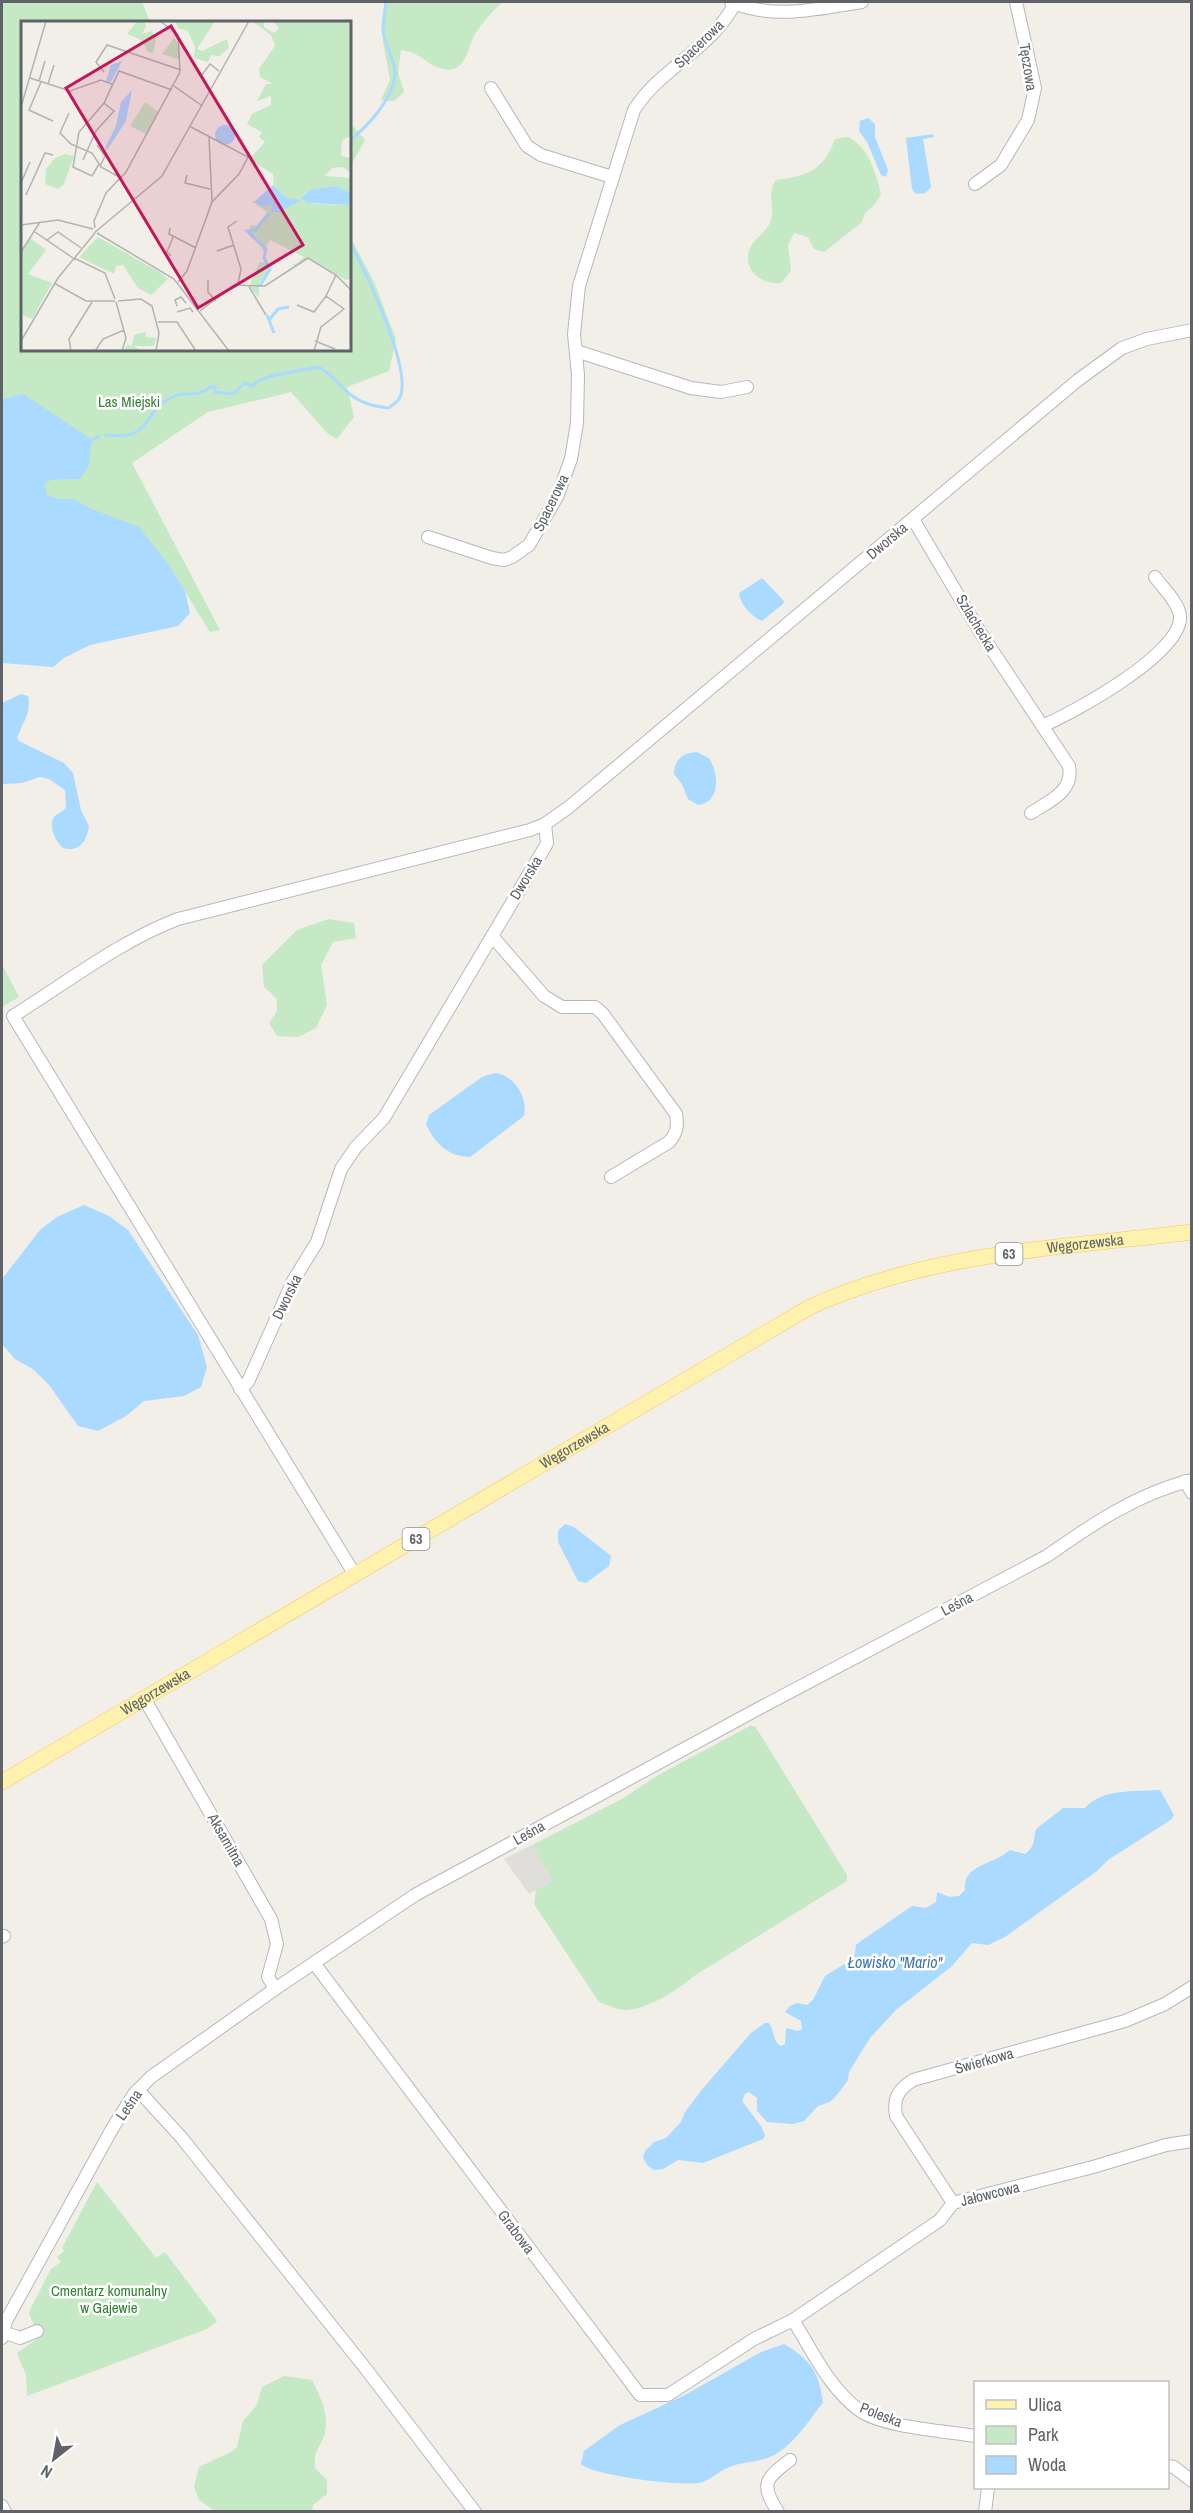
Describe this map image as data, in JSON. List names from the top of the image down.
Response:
{
  "streets": {
    "main road": ["Węgorzewska", "63"],
    "street": [
      "Spacerowa",
      "Tęczowa",
      "Dworska",
      "Szlachecka",
      "Leśna",
      "Aksamitna",
      "Świerkowa",
      "Jałowcowa",
      "Grabowa",
      "Poleska"
    ]
  },
  "crossings": [
    ["Dworska", "Szlachecka"],
    ["Węgorzewska", "Aksamitna"],
    ["Leśna", "Aksamitna"],
    ["Leśna", "Grabowa"],
    ["Świerkowa", "Jałowcowa"],
    ["Jałowcowa", "Grabowa"],
    ["Jałowcowa", "Poleska"]
  ],
  "water": ["Łowisko \"Mario\""],
  "parks": ["Las Miejski", "Cmentarz komunalny w Gajewie"],
  "legend": ["Ulica", "Park", "Woda"],
  "north": "bottom left"
}
